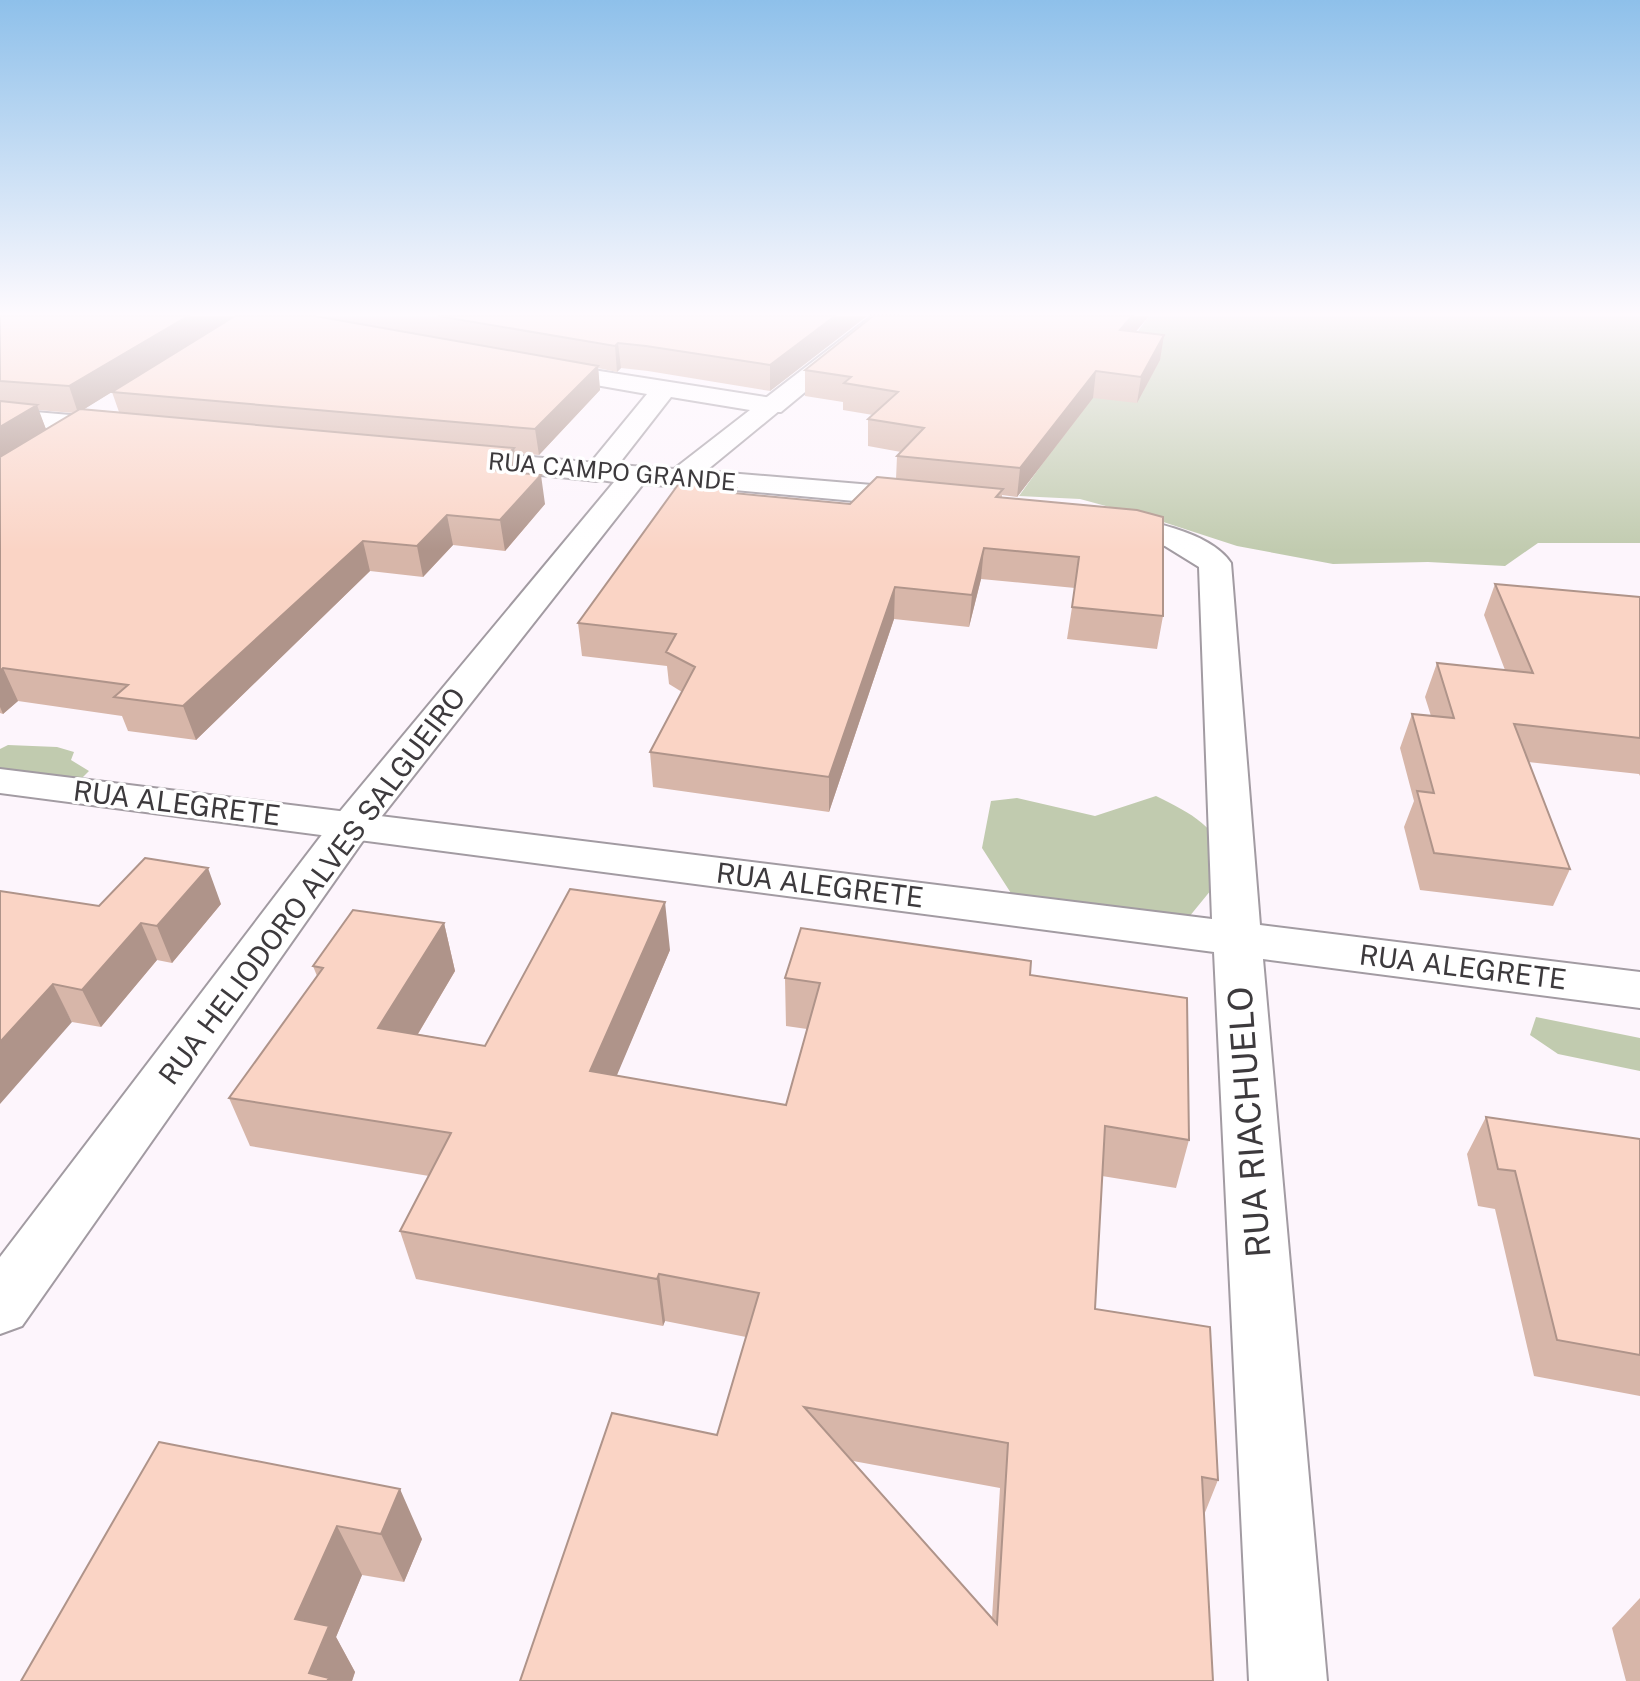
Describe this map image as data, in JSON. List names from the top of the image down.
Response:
{
  "streets": {
    "street": [
      "RUA CAMPO GRANDE",
      "RUA ALEGRETE",
      "RUA HELIODORO ALVES SALGUEIRO",
      "RUA RIACHUELO"
    ]
  },
  "crossings": [
    ["RUA CAMPO GRANDE", "RUA HELIODORO ALVES SALGUEIRO"],
    ["RUA ALEGRETE", "RUA HELIODORO ALVES SALGUEIRO"],
    ["RUA ALEGRETE", "RUA RIACHUELO"]
  ]
}
